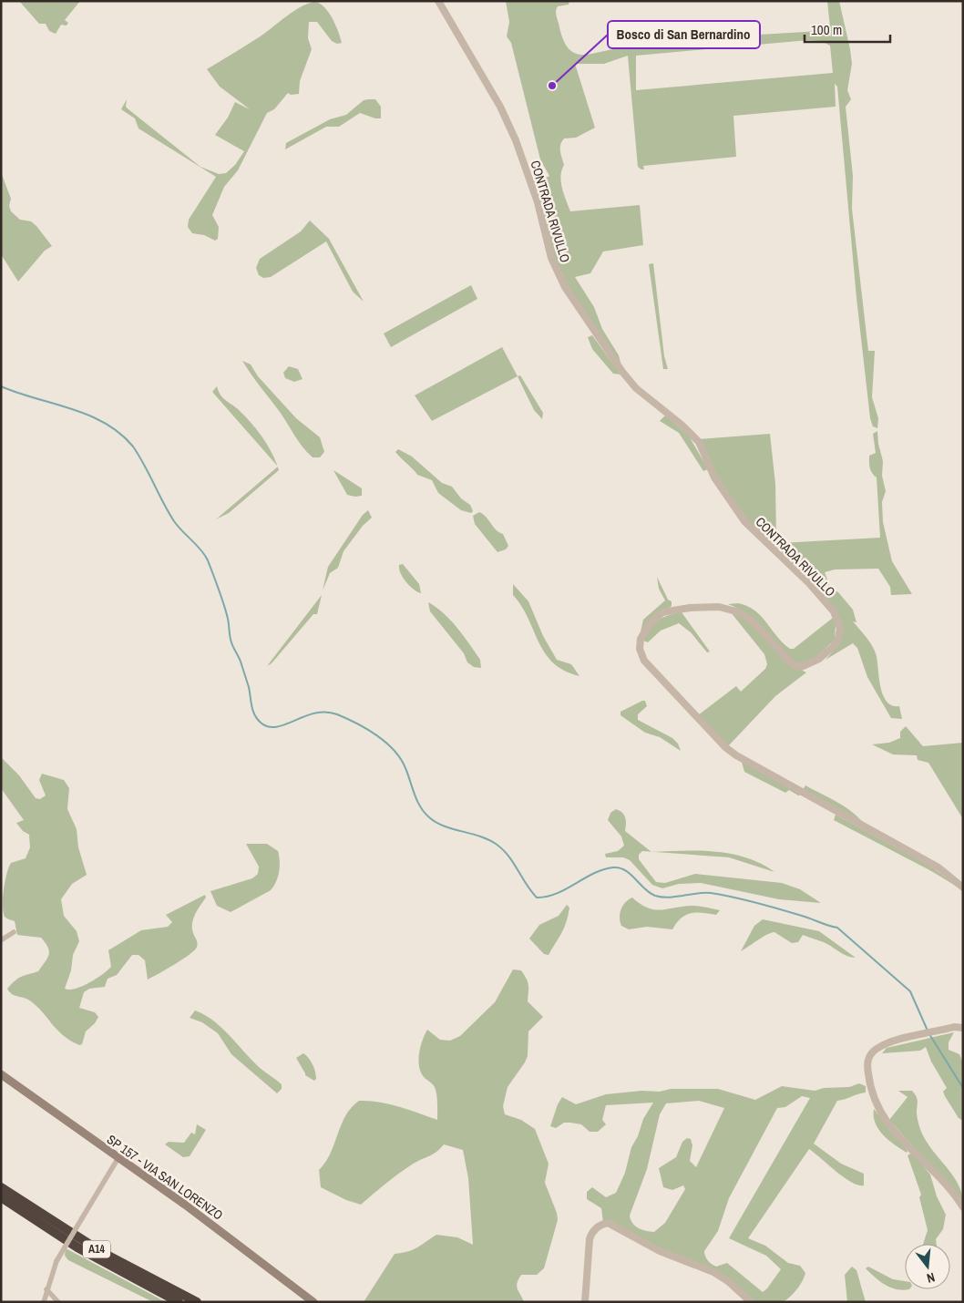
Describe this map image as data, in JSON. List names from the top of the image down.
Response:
{
  "streets": {
    "highway": ["A14"],
    "main road": ["SP 157 - VIA SAN LORENZO"],
    "street": ["CONTRADA RIVULLO"]
  },
  "places": ["Bosco di San Bernardino"],
  "scale_bar": "100 m",
  "north": "bottom"
}
